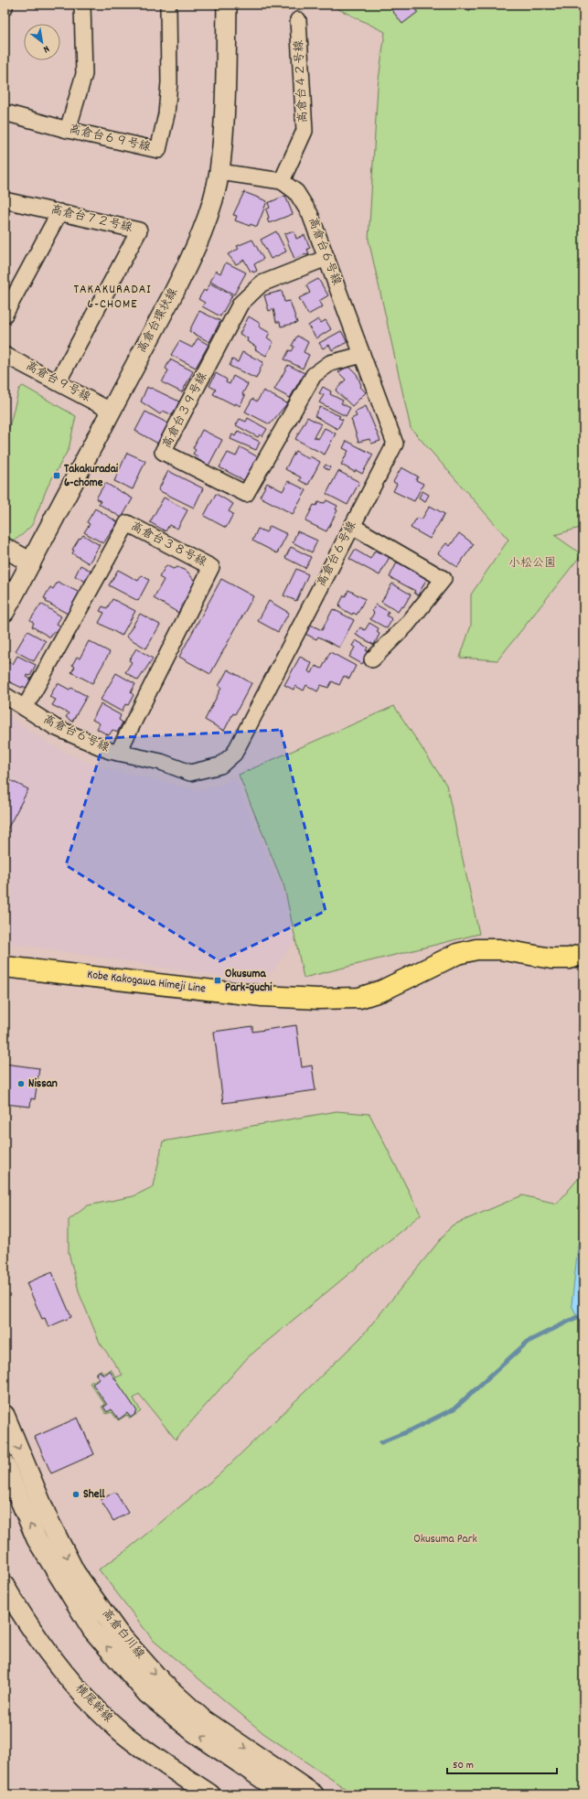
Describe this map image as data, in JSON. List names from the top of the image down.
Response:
{
  "streets": {
    "main road": ["Kobe Kakogawa Himeji Line"],
    "street": [
      "高倉台４２号線",
      "高倉台６９号線",
      "高倉台７２号線",
      "高倉台６号線",
      "高倉台環状線",
      "高倉台９号線",
      "高倉台３９号線",
      "高倉台３８号線",
      "高倉白川線",
      "横尾幹線"
    ]
  },
  "crossings": [
    ["高倉台４２号線", "高倉台６号線"],
    ["高倉台７２号線", "高倉台９号線"],
    ["高倉台６号線", "高倉台環状線"],
    ["高倉台６号線", "高倉台３９号線"],
    ["高倉台６号線", "高倉台３８号線"],
    ["高倉台環状線", "高倉台９号線"]
  ],
  "districts": ["TAKAKURADAI 6-CHOME"],
  "parks": ["小松公園", "Okusuma Park"],
  "places": {
    "transit": ["Takakuradai 6-chome", "Okusuma Park-guchi"],
    "other": ["Nissan", "Shell"]
  },
  "scale_bar": "50 m",
  "north": "bottom right"
}
